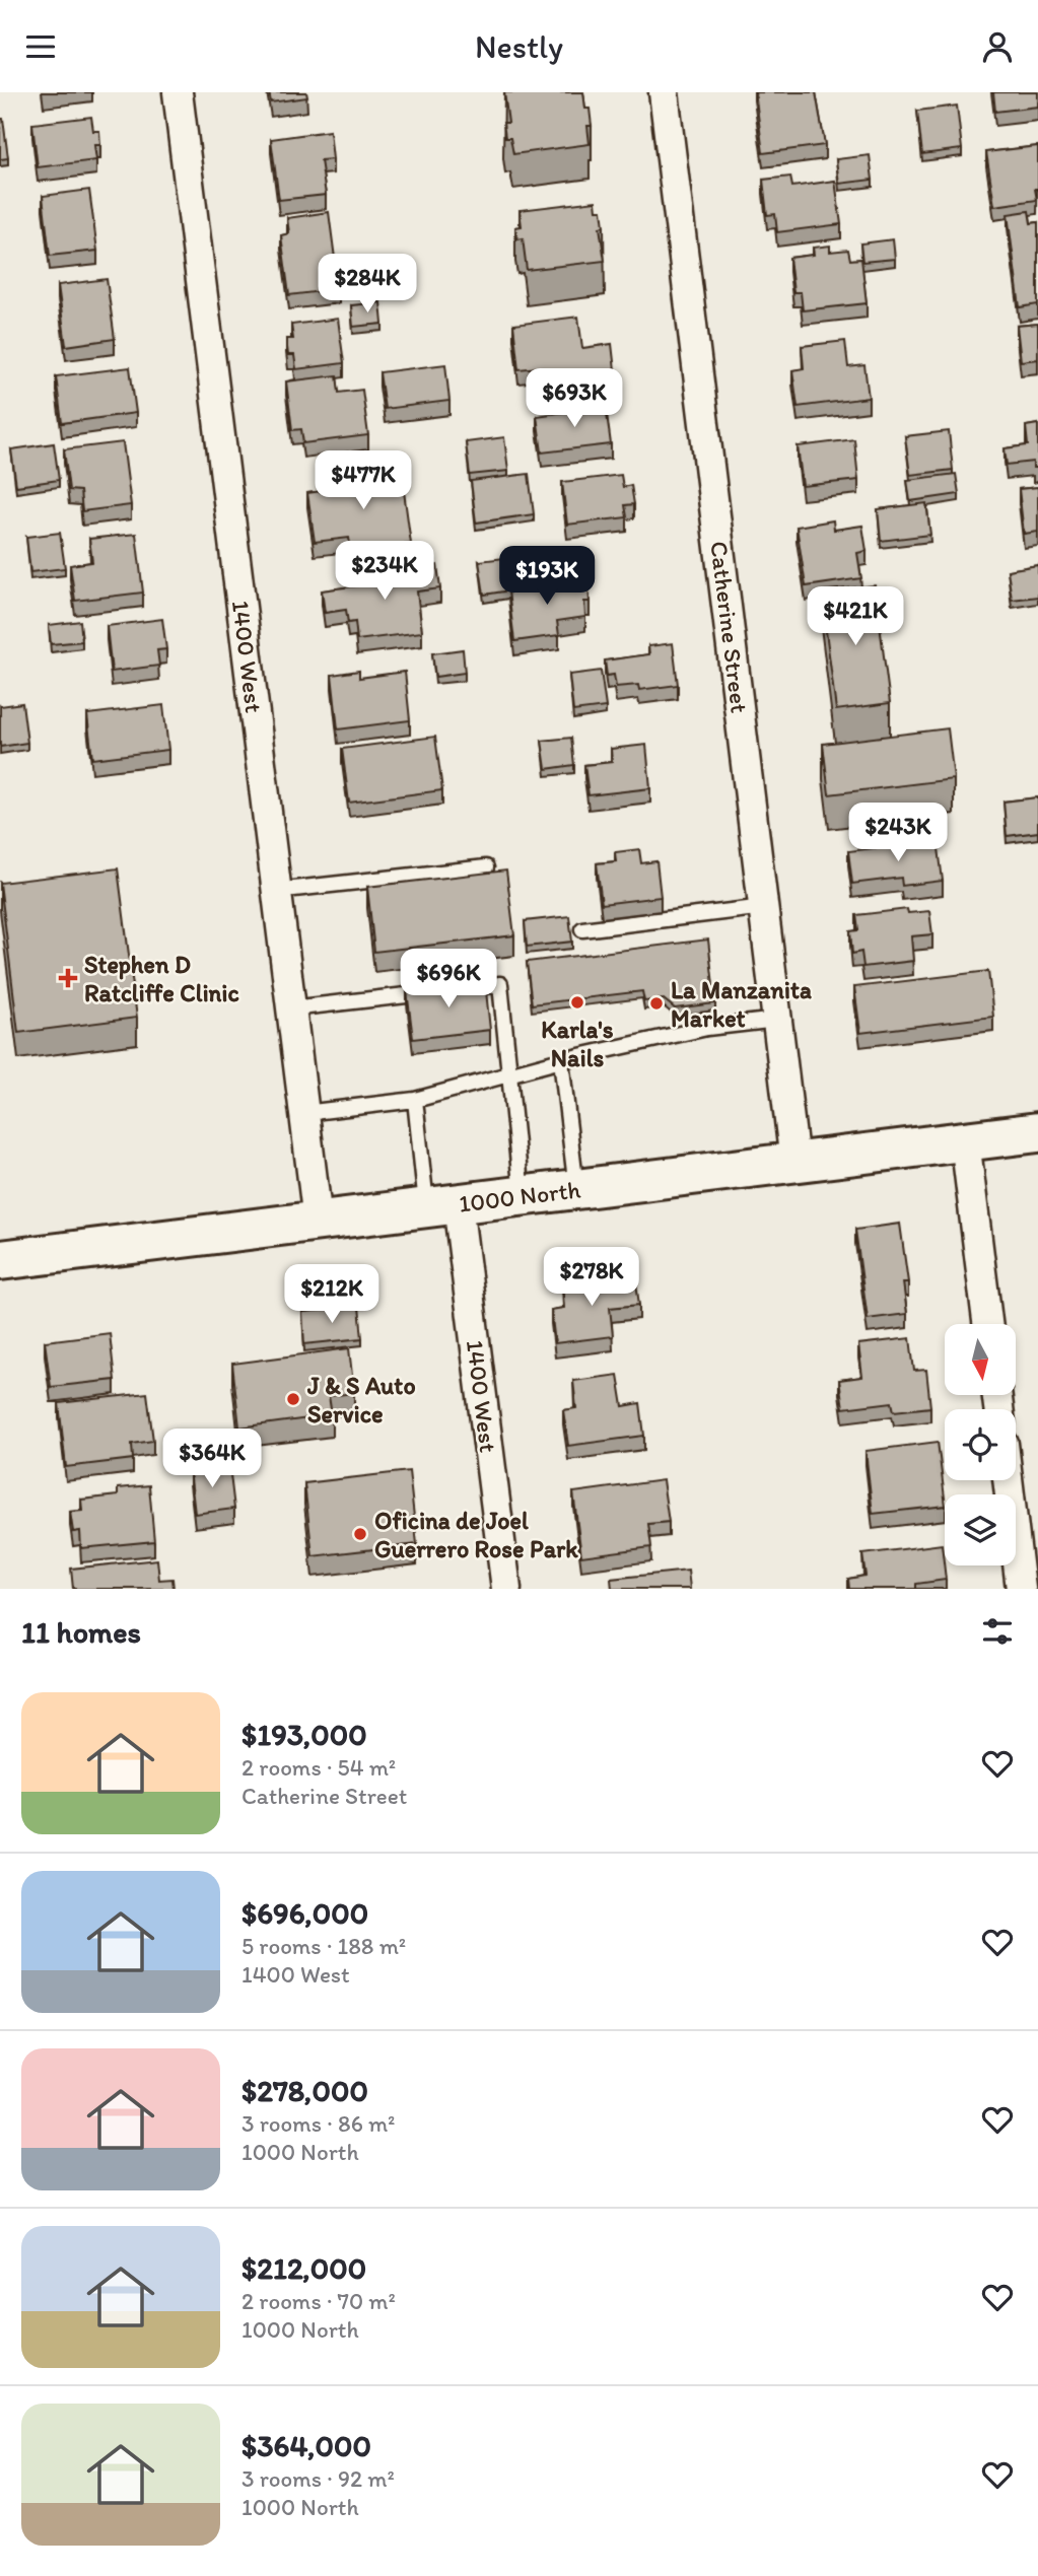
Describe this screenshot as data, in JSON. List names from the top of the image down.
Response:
{
  "streets": {
    "street": ["Catherine Street", "1400 West", "1000 North"]
  },
  "crossings": [
    ["Catherine Street", "1000 North"],
    ["1400 West", "1000 North"]
  ],
  "places": {
    "health": ["Stephen D Ratcliffe Clinic"],
    "other": [
      "Karla's Nails",
      "La Manzanita Market",
      "J & S Auto Service",
      "Oficina de Joel Guerrero Rose Park"
    ]
  },
  "north": "bottom",
  "page": {
    "header": "Nestly",
    "price": [
      "$284K",
      "$693K",
      "$477K",
      "$234K",
      "$193K",
      "$421K",
      "$243K",
      "$696K",
      "$278K",
      "$212K",
      "$364K"
    ],
    "heading": "11 homes",
    "list": [
      {
        "name": "$193,000",
        "note": "2 rooms · 54 m² · Catherine Street"
      },
      {
        "name": "$696,000",
        "note": "5 rooms · 188 m² · 1400 West"
      },
      {
        "name": "$278,000",
        "note": "3 rooms · 86 m² · 1000 North"
      },
      {
        "name": "$212,000",
        "note": "2 rooms · 70 m² · 1000 North"
      },
      {
        "name": "$364,000",
        "note": "3 rooms · 92 m² · 1000 North"
      }
    ]
  }
}
